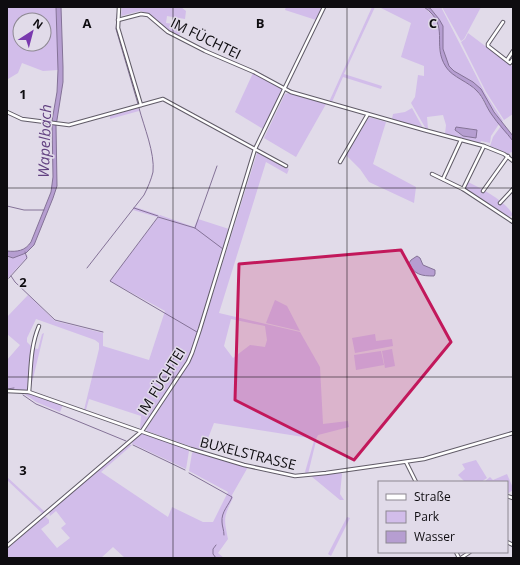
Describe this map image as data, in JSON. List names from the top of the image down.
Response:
{
  "streets": {
    "street": ["IM FÜCHTEI", "BUXELSTRASSE"]
  },
  "crossings": [
    ["IM FÜCHTEI", "BUXELSTRASSE"]
  ],
  "water": ["Wapelbach"],
  "legend": ["Straße", "Park", "Wasser"],
  "north": "top right",
  "grid": {
    "columns": ["A", "B", "C"],
    "rows": ["1", "2", "3"]
  }
}
